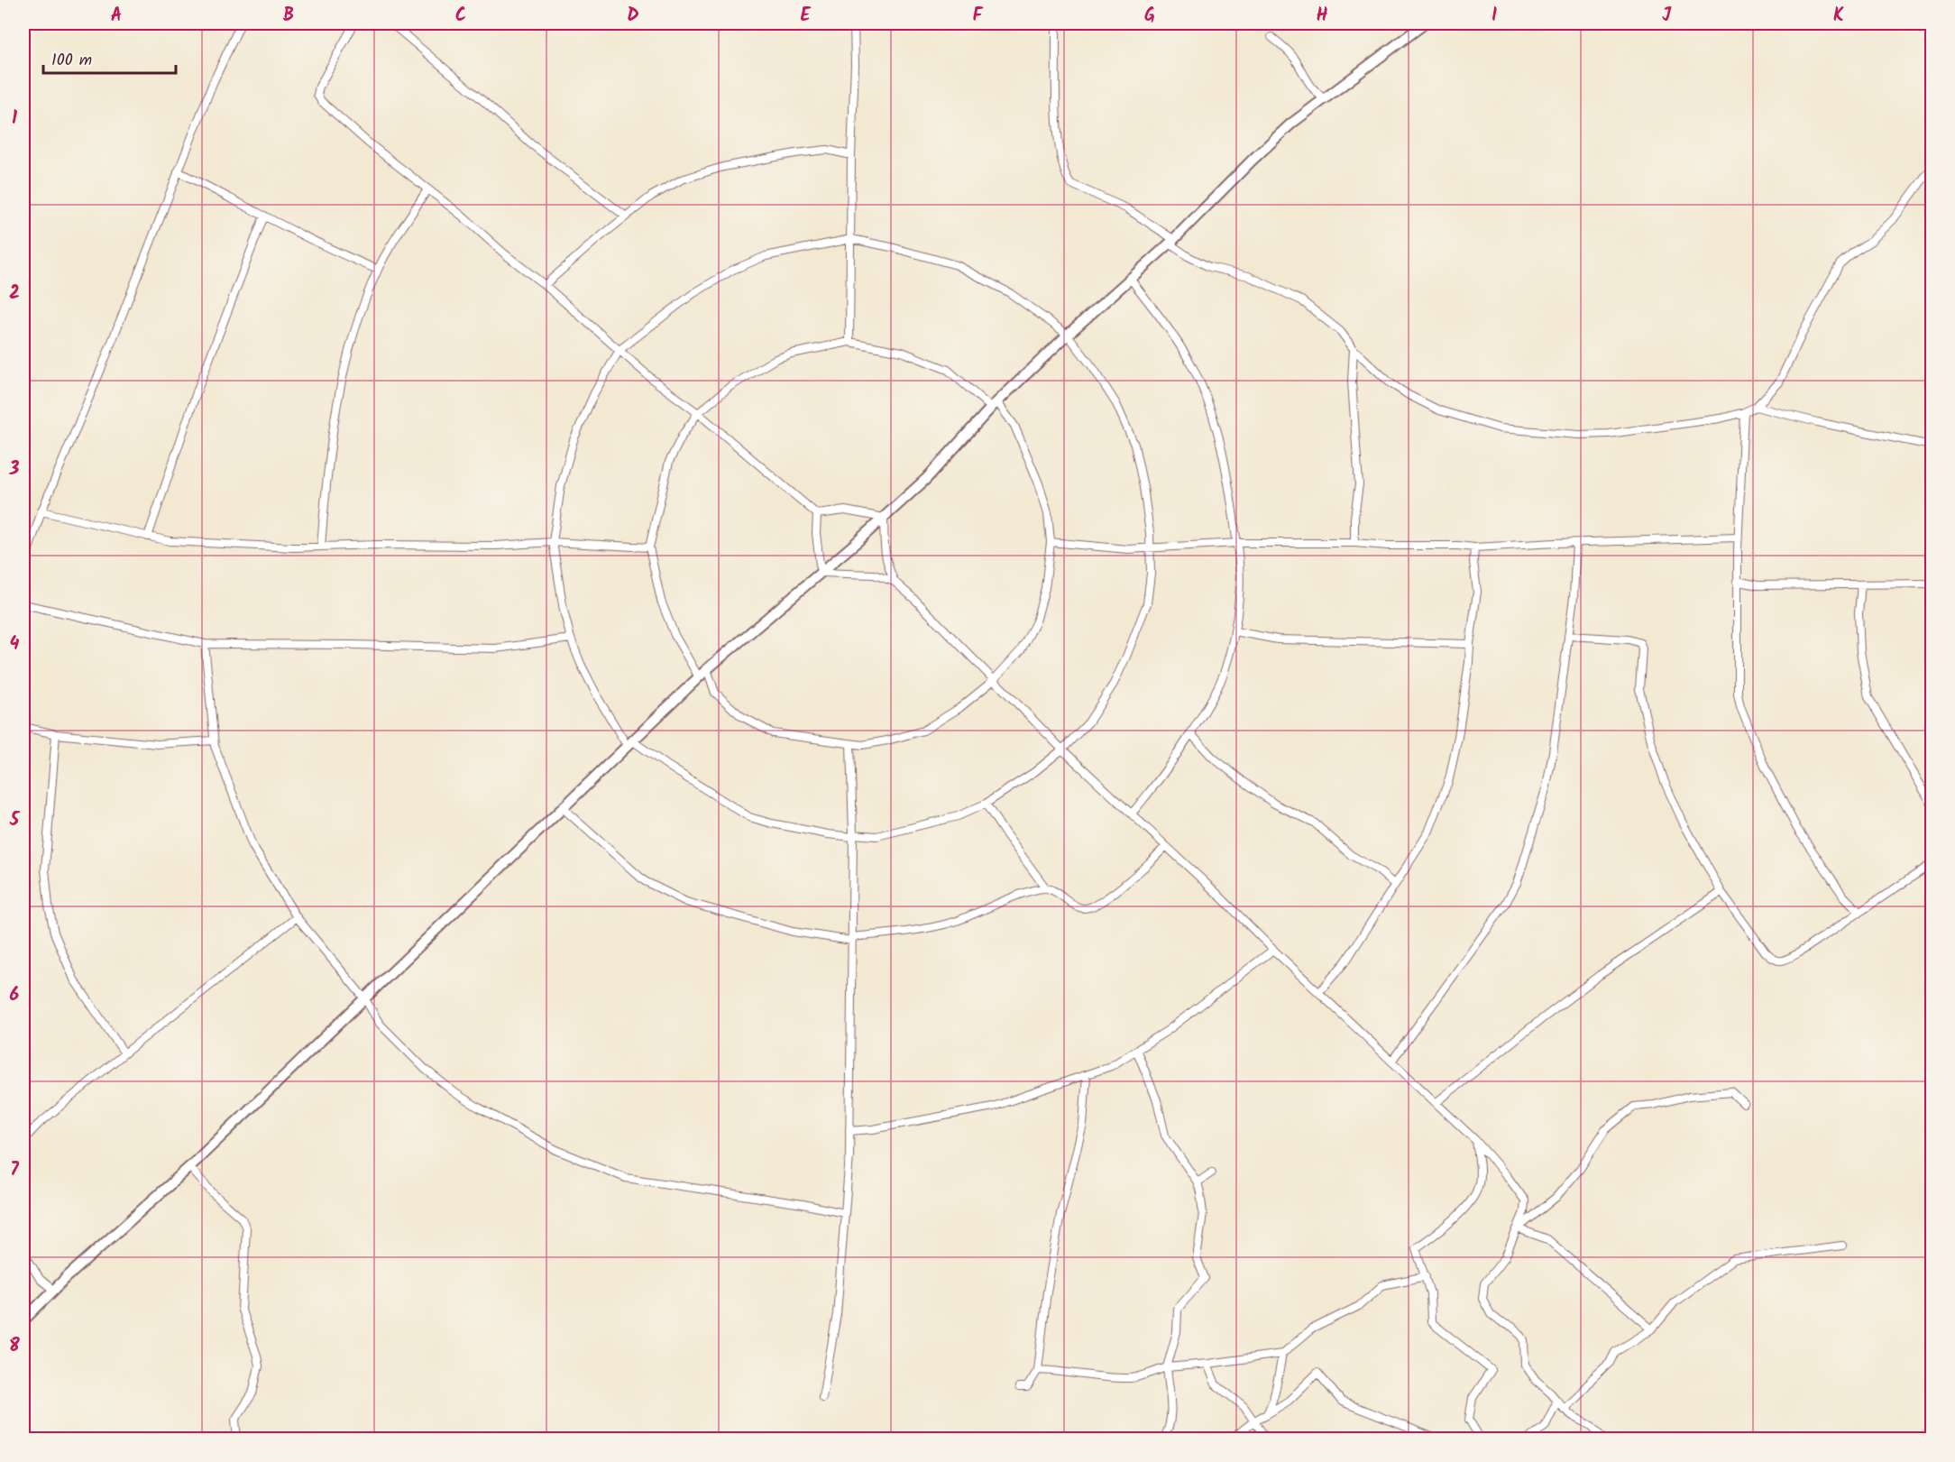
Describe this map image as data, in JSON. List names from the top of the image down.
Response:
{
  "scale_bar": "100 m",
  "grid": {
    "columns": [
      "A",
      "B",
      "C",
      "D",
      "E",
      "F",
      "G",
      "H",
      "I",
      "J",
      "K"
    ],
    "rows": [
      "1",
      "2",
      "3",
      "4",
      "5",
      "6",
      "7",
      "8"
    ]
  }
}
